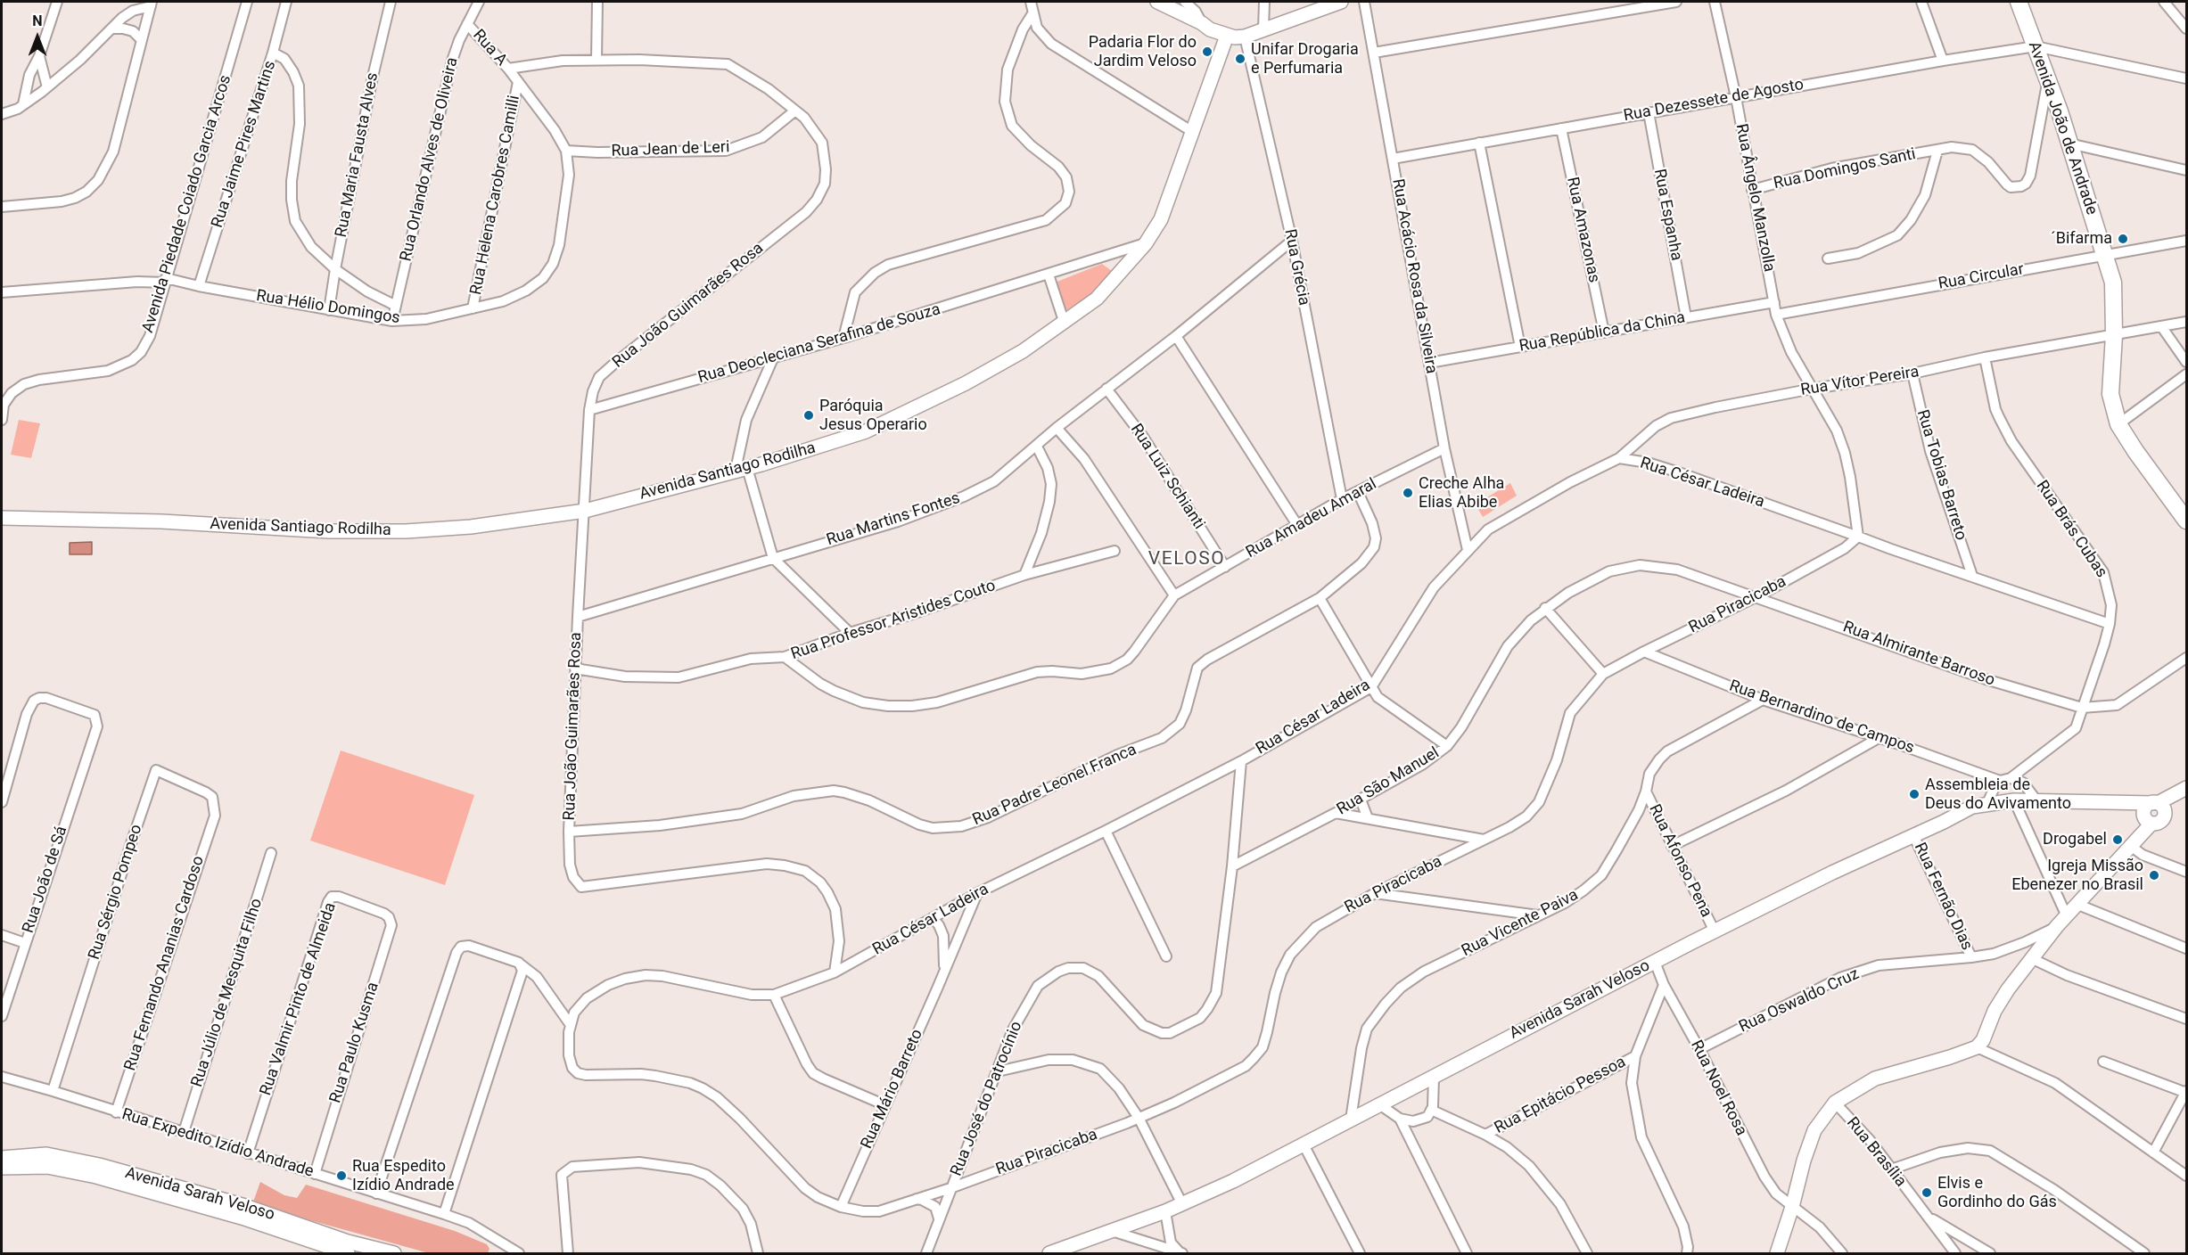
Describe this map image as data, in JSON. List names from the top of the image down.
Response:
{
  "streets": {
    "main road": ["Avenida João de Andrade", "Avenida Santiago Rodilha", "Avenida Sarah Veloso"],
    "street": [
      "Rua A",
      "Rua Dezessete de Agosto",
      "Rua Jaime Pires Martins",
      "Rua Jean de Leri",
      "Rua Maria Fausta Alves",
      "Rua Orlando Alves de Oliveira",
      "Rua Domingos Santi",
      "Rua Helena Carobres Camilli",
      "Rua Ângelo Manzolla",
      "Avenida Piedade Coiado Garcia Arcos",
      "Rua Espanha",
      "Rua Amazonas",
      "Rua Grécia",
      "Rua Acácio Rosa da Silveira",
      "Rua Circular",
      "Rua João Guimarães Rosa",
      "Rua Hélio Domingos",
      "Rua República da China",
      "Rua Deocleciana Serafina de Souza",
      "Rua Vítor Pereira",
      "Rua Tobias Barreto",
      "Rua Luiz Schianti",
      "Rua César Ladeira",
      "Rua Amadeu Amaral",
      "Rua Martins Fontes",
      "Rua Brás Cubas",
      "Rua Piracicaba",
      "Rua Professor Aristides Couto",
      "Rua Almirante Barroso",
      "Rua Bernardino de Campos",
      "Rua São Manuel",
      "Rua Padre Leonel Franca",
      "Rua Afonso Pena",
      "Rua João de Sá",
      "Rua Sérgio Pompeo",
      "Rua Fernão Dias",
      "Rua Vicente Paiva",
      "Rua Fernando Ananias Cardoso",
      "Rua Júlio de Mesquita Filho",
      "Rua Valmir Pinto de Almeida",
      "Rua Oswaldo Cruz",
      "Rua Paulo Kusma",
      "Rua Noel Rosa",
      "Rua Mário Barreto",
      "Rua Epitácio Pessoa",
      "Rua José do Patrocínio",
      "Rua Expedito Izídio Andrade",
      "Rua Brasília"
    ]
  },
  "crossings": [
    ["Rua A", "Rua Jean de Leri"],
    ["Rua A", "Rua Orlando Alves de Oliveira"],
    ["Rua A", "Rua Helena Carobres Camilli"],
    ["Rua A", "Rua João Guimarães Rosa"],
    ["Rua A", "Rua Hélio Domingos"],
    ["Rua Dezessete de Agosto", "Avenida João de Andrade"],
    ["Rua Dezessete de Agosto", "Rua Ângelo Manzolla"],
    ["Rua Dezessete de Agosto", "Rua Espanha"],
    ["Rua Dezessete de Agosto", "Rua Amazonas"],
    ["Rua Dezessete de Agosto", "Rua Acácio Rosa da Silveira"],
    ["Avenida João de Andrade", "Rua Domingos Santi"],
    ["Avenida João de Andrade", "Rua Circular"],
    ["Avenida João de Andrade", "Rua Vítor Pereira"],
    ["Rua Jaime Pires Martins", "Rua Hélio Domingos"],
    ["Rua Jean de Leri", "Rua João Guimarães Rosa"],
    ["Rua Jean de Leri", "Rua Hélio Domingos"],
    ["Rua Maria Fausta Alves", "Rua Hélio Domingos"],
    ["Rua Orlando Alves de Oliveira", "Rua Hélio Domingos"],
    ["Rua Domingos Santi", "Rua Ângelo Manzolla"],
    ["Rua Helena Carobres Camilli", "Rua Hélio Domingos"],
    ["Rua Ângelo Manzolla", "Rua Circular"],
    ["Rua Ângelo Manzolla", "Rua República da China"],
    ["Rua Ângelo Manzolla", "Rua Vítor Pereira"],
    ["Rua Ângelo Manzolla", "Rua César Ladeira"],
    ["Rua Ângelo Manzolla", "Rua Piracicaba"],
    ["Avenida Piedade Coiado Garcia Arcos", "Rua Hélio Domingos"],
    ["Rua Espanha", "Rua República da China"],
    ["Rua Amazonas", "Rua República da China"],
    ["Rua Grécia", "Rua Amadeu Amaral"],
    ["Rua Grécia", "Rua Martins Fontes"],
    ["Rua Acácio Rosa da Silveira", "Rua República da China"],
    ["Rua Acácio Rosa da Silveira", "Rua César Ladeira"],
    ["Rua Acácio Rosa da Silveira", "Rua Amadeu Amaral"],
    ["Rua João Guimarães Rosa", "Rua Deocleciana Serafina de Souza"],
    ["Rua João Guimarães Rosa", "Avenida Santiago Rodilha"],
    ["Rua João Guimarães Rosa", "Rua Martins Fontes"],
    ["Rua João Guimarães Rosa", "Rua Professor Aristides Couto"],
    ["Rua João Guimarães Rosa", "Rua Padre Leonel Franca"],
    ["Rua Deocleciana Serafina de Souza", "Avenida Santiago Rodilha"],
    ["Rua Vítor Pereira", "Rua Tobias Barreto"],
    ["Rua Vítor Pereira", "Rua César Ladeira"],
    ["Rua Vítor Pereira", "Rua Brás Cubas"],
    ["Rua Tobias Barreto", "Rua César Ladeira"],
    ["Rua Luiz Schianti", "Rua Amadeu Amaral"],
    ["Rua Luiz Schianti", "Rua Martins Fontes"],
    ["Rua César Ladeira", "Rua Brás Cubas"],
    ["Rua César Ladeira", "Rua Piracicaba"],
    ["Rua César Ladeira", "Rua Mário Barreto"],
    ["Rua César Ladeira", "Rua José do Patrocínio"],
    ["Rua Amadeu Amaral", "Rua Professor Aristides Couto"],
    ["Rua Amadeu Amaral", "Rua Padre Leonel Franca"],
    ["Rua Brás Cubas", "Rua Almirante Barroso"],
    ["Rua Piracicaba", "Rua Almirante Barroso"],
    ["Rua Piracicaba", "Rua Bernardino de Campos"],
    ["Rua Piracicaba", "Rua São Manuel"],
    ["Rua Piracicaba", "Rua Mário Barreto"],
    ["Rua Piracicaba", "Rua José do Patrocínio"],
    ["Rua Almirante Barroso", "Rua São Manuel"],
    ["Rua Bernardino de Campos", "Rua Vicente Paiva"],
    ["Rua São Manuel", "Rua José do Patrocínio"],
    ["Rua Afonso Pena", "Rua Vicente Paiva"],
    ["Rua Afonso Pena", "Avenida Sarah Veloso"],
    ["Rua Sérgio Pompeo", "Rua Fernando Ananias Cardoso"],
    ["Rua Sérgio Pompeo", "Rua Expedito Izídio Andrade"],
    ["Rua Fernão Dias", "Avenida Sarah Veloso"],
    ["Rua Fernão Dias", "Rua Oswaldo Cruz"],
    ["Rua Vicente Paiva", "Avenida Sarah Veloso"],
    ["Rua Fernando Ananias Cardoso", "Rua Expedito Izídio Andrade"],
    ["Rua Júlio de Mesquita Filho", "Rua Expedito Izídio Andrade"],
    ["Rua Valmir Pinto de Almeida", "Rua Paulo Kusma"],
    ["Rua Valmir Pinto de Almeida", "Rua Expedito Izídio Andrade"],
    ["Avenida Sarah Veloso", "Rua Noel Rosa"],
    ["Rua Oswaldo Cruz", "Rua Noel Rosa"],
    ["Rua Paulo Kusma", "Rua Expedito Izídio Andrade"]
  ],
  "districts": ["VELOSO"],
  "places": [
    "Padaria Flor do Jardim Veloso",
    "Unifar Drogaria e Perfumaria",
    "´Bifarma",
    "Paróquia Jesus Operario",
    "Creche Alha Elias Abibe",
    "Assembleia de Deus do Avivamento",
    "Drogabel",
    "Igreja Missão Ebenezer no Brasil",
    "Rua Espedito Izídio Andrade",
    "Elvis e Gordinho do Gás"
  ],
  "north": "top"
}
